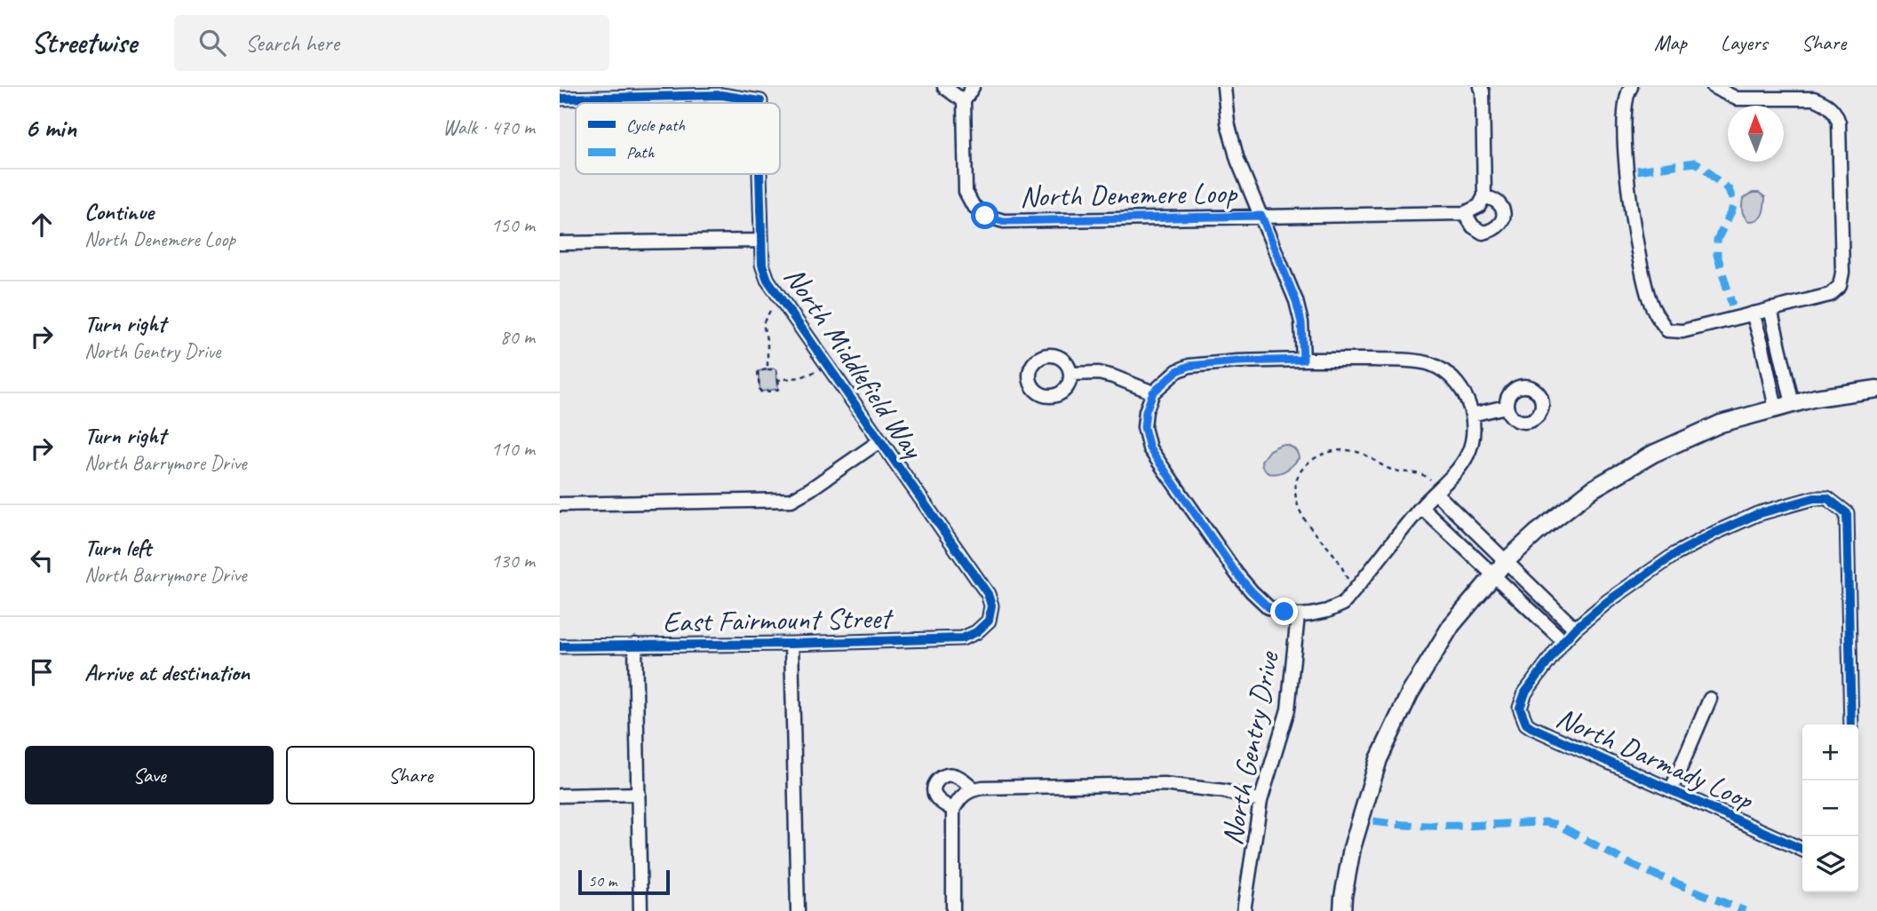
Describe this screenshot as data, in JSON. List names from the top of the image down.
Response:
{
  "streets": {
    "street": [
      "North Denemere Loop",
      "North Middlefield Way",
      "East Fairmount Street",
      "North Gentry Drive",
      "North Darmady Loop"
    ]
  },
  "crossings": [
    ["North Middlefield Way", "East Fairmount Street"]
  ],
  "legend": ["Cycle path", "Path"],
  "scale_bar": "50 m",
  "north": "top",
  "page": {
    "header": "Streetwise",
    "search": "Search here",
    "nav": ["Map", "Layers", "Share"],
    "heading": ["6 min", "Walk · 470 m"],
    "list": [
      ["Continue", "North Denemere Loop", "150 m"],
      ["Turn right", "North Gentry Drive", "80 m"],
      ["Turn right", "North Barrymore Drive", "110 m"],
      ["Turn left", "North Barrymore Drive", "130 m"],
      "Arrive at destination"
    ],
    "map_buttons": ["+", "−"],
    "buttons": ["Save", "Share"],
    "scale": "50 m"
  }
}
